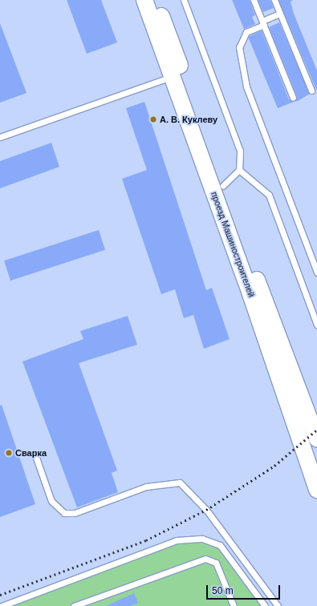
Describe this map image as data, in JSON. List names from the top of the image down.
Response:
{
  "streets": {
    "main road": ["проезд Машиностроителей"]
  },
  "places": ["А. В. Куклеву", "Сварка"],
  "scale_bar": "50 m"
}
